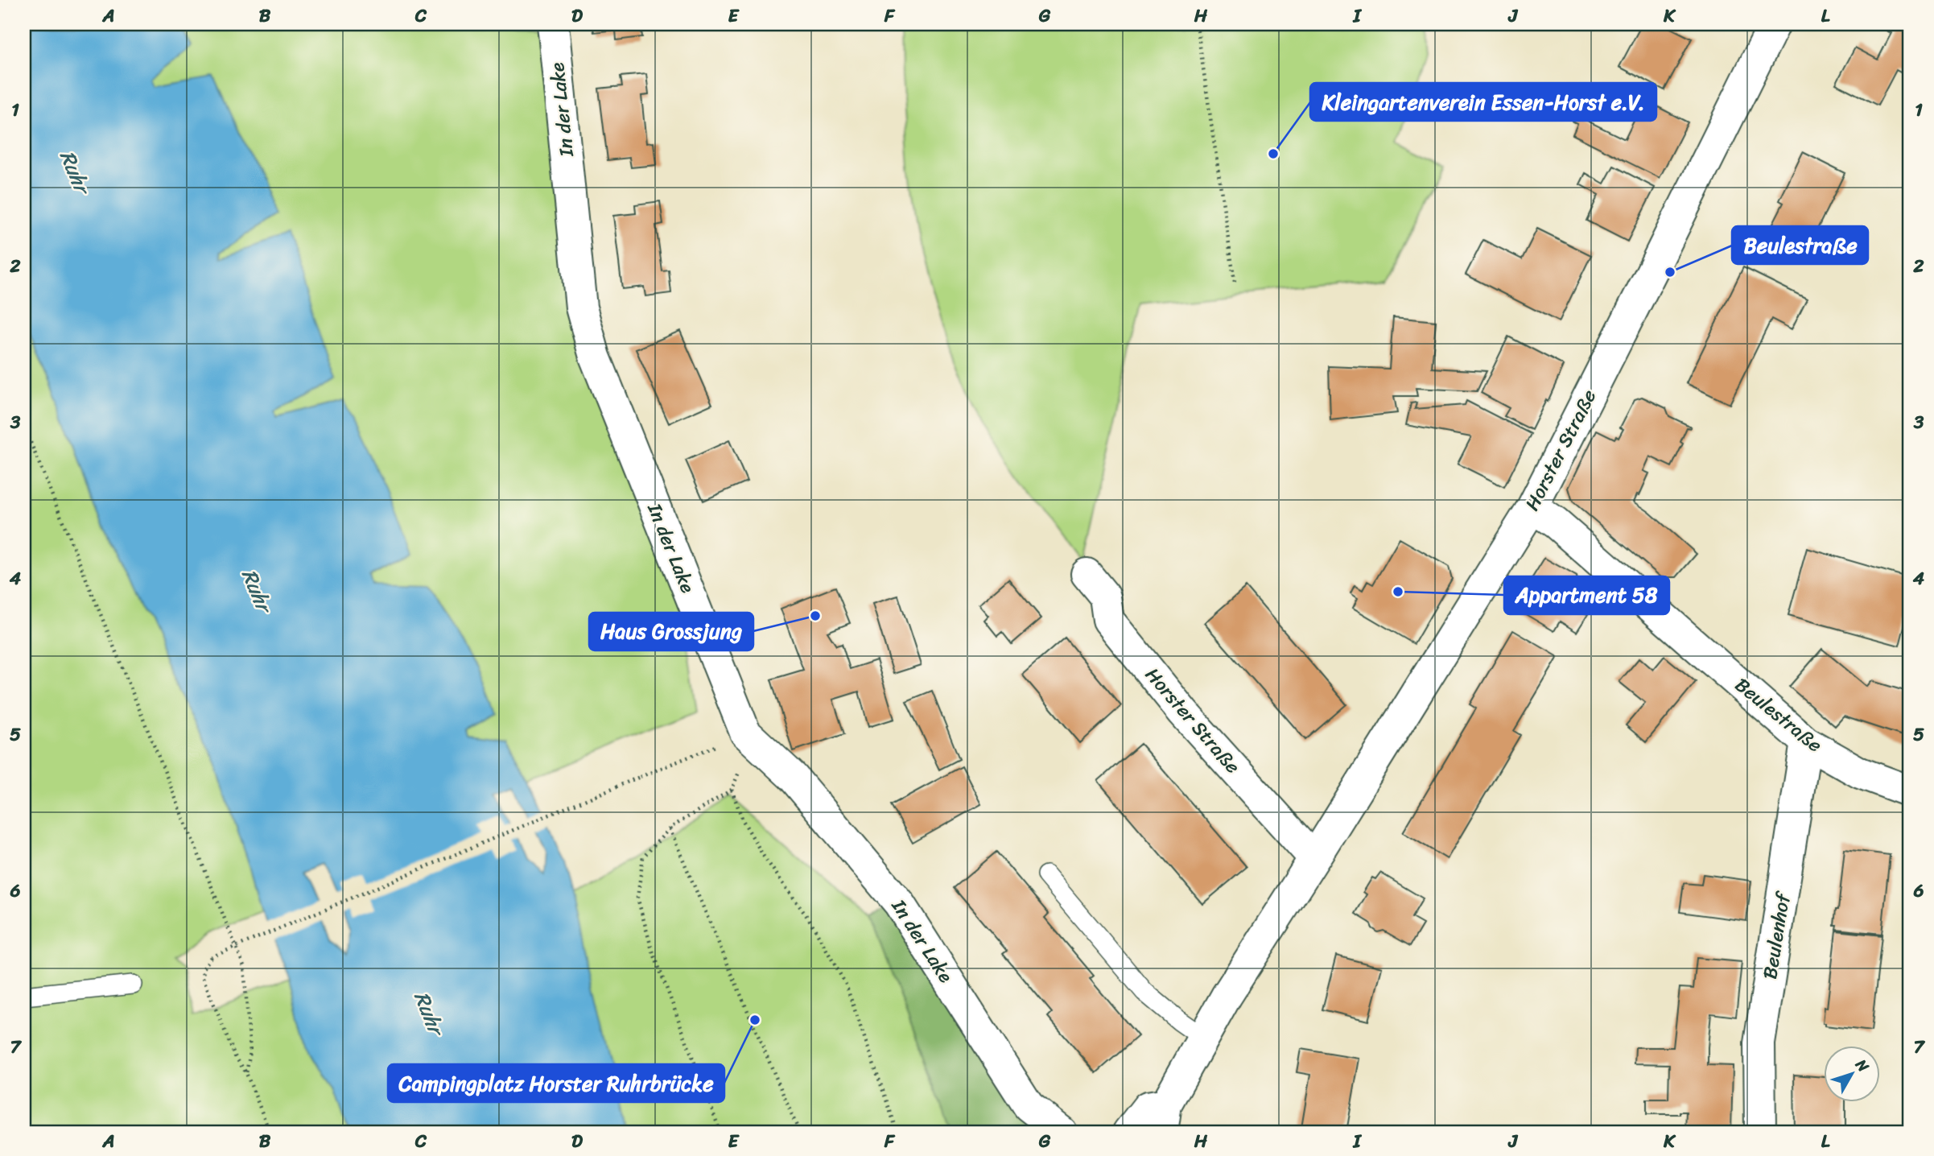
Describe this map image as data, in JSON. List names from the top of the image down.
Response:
{
  "streets": {
    "street": [
      "In der Lake",
      "Horster Straße",
      "Beulestraße",
      "Beulenhof"
    ]
  },
  "crossings": [
    ["Horster Straße", "Beulestraße"],
    ["Beulestraße", "Beulenhof"]
  ],
  "water": ["Ruhr"],
  "places": [
    "Kleingartenverein Essen-Horst e.V.",
    "Beulestraße",
    "Appartment 58",
    "Haus Grossjung",
    "Campingplatz Horster Ruhrbrücke"
  ],
  "north": "top right",
  "grid": {
    "columns": [
      "A",
      "B",
      "C",
      "D",
      "E",
      "F",
      "G",
      "H",
      "I",
      "J",
      "K",
      "L"
    ],
    "rows": [
      "1",
      "2",
      "3",
      "4",
      "5",
      "6",
      "7"
    ]
  }
}
